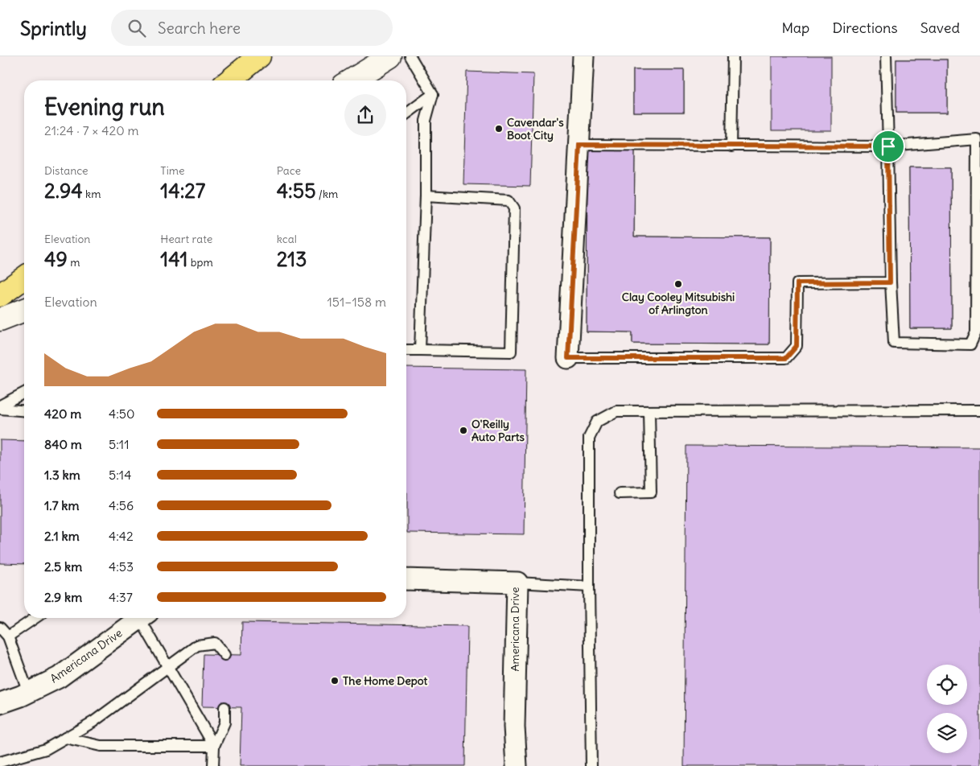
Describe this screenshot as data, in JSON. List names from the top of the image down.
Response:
{
  "streets": {
    "street": ["Americana Drive"]
  },
  "places": [
    "Cavendar's Boot City",
    "Clay Cooley Mitsubishi of Arlington",
    "O'Reilly Auto Parts",
    "The Home Depot"
  ],
  "page": {
    "header": "Sprintly",
    "search": "Search here",
    "nav": ["Map", "Directions", "Saved"],
    "heading": ["Evening run", "21:24 · 7 × 420 m"],
    "stats": [
      ["Distance", "2.94 km"],
      ["Time", "14:27"],
      ["Pace", "4:55 /km"],
      ["Elevation", "49 m"],
      ["Heart rate", "141 bpm"],
      ["kcal", "213"]
    ],
    "chart": ["Elevation", "151–158 m"],
    "list": [
      {
        "name": "420 m",
        "note": "4:50"
      },
      {
        "name": "840 m",
        "note": "5:11"
      },
      {
        "name": "1.3 km",
        "note": "5:14"
      },
      {
        "name": "1.7 km",
        "note": "4:56"
      },
      {
        "name": "2.1 km",
        "note": "4:42"
      },
      {
        "name": "2.5 km",
        "note": "4:53"
      },
      {
        "name": "2.9 km",
        "note": "4:37"
      }
    ]
  }
}
